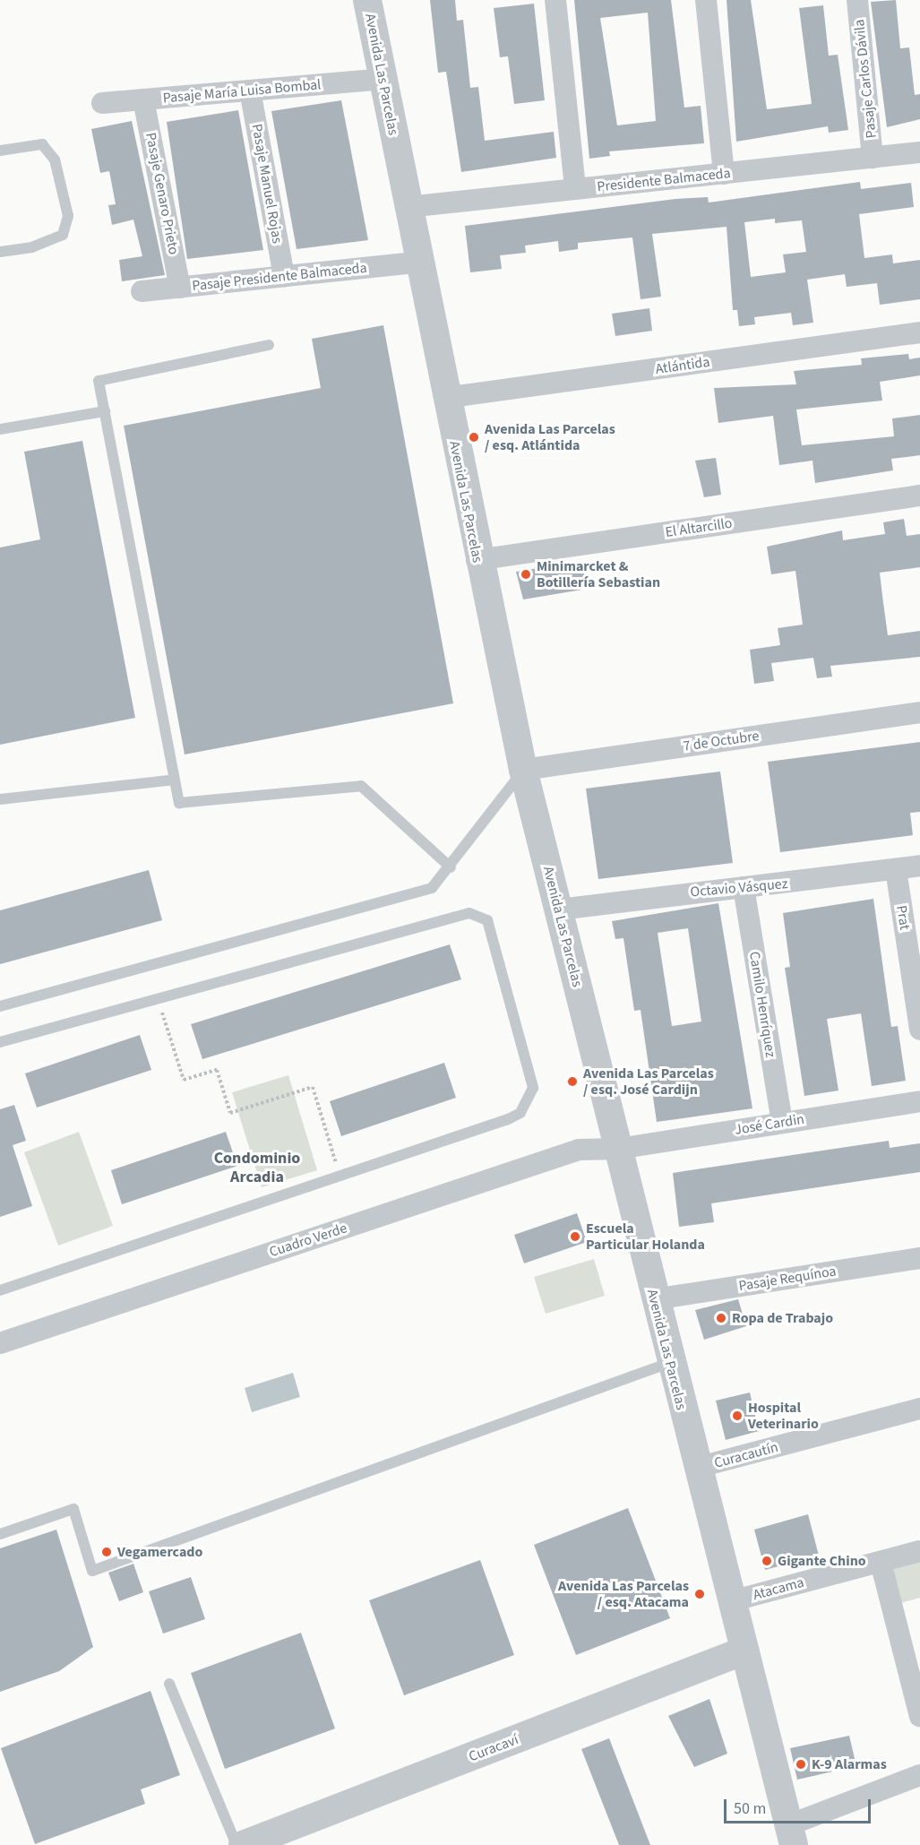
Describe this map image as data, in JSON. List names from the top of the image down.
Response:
{
  "streets": {
    "street": [
      "Avenida Las Parcelas",
      "Pasaje Carlos Dávila",
      "Pasaje María Luisa Bombal",
      "Presidente Balmaceda",
      "Pasaje Manuel Rojas",
      "Pasaje Genaro Prieto",
      "Pasaje Presidente Balmaceda",
      "Atlántida",
      "El Altarcillo",
      "7 de Octubre",
      "Octavio Vásquez",
      "Prat",
      "Camilo Henríquez",
      "José Cardin",
      "Cuadro Verde",
      "Pasaje Requínoa",
      "Curacautín",
      "Atacama",
      "Curacaví"
    ]
  },
  "crossings": [
    ["Avenida Las Parcelas", "Pasaje María Luisa Bombal"],
    ["Avenida Las Parcelas", "Presidente Balmaceda"],
    ["Avenida Las Parcelas", "Pasaje Presidente Balmaceda"],
    ["Avenida Las Parcelas", "Atlántida"],
    ["Avenida Las Parcelas", "El Altarcillo"],
    ["Avenida Las Parcelas", "7 de Octubre"],
    ["Avenida Las Parcelas", "Octavio Vásquez"],
    ["Avenida Las Parcelas", "José Cardin"],
    ["Avenida Las Parcelas", "Cuadro Verde"],
    ["Avenida Las Parcelas", "Pasaje Requínoa"],
    ["Avenida Las Parcelas", "Curacautín"],
    ["Avenida Las Parcelas", "Atacama"],
    ["Avenida Las Parcelas", "Curacaví"],
    ["Pasaje Carlos Dávila", "Presidente Balmaceda"],
    ["Pasaje María Luisa Bombal", "Pasaje Manuel Rojas"],
    ["Pasaje María Luisa Bombal", "Pasaje Genaro Prieto"],
    ["Pasaje Manuel Rojas", "Pasaje Presidente Balmaceda"],
    ["Pasaje Genaro Prieto", "Pasaje Presidente Balmaceda"],
    ["Octavio Vásquez", "Prat"],
    ["Octavio Vásquez", "Camilo Henríquez"],
    ["Camilo Henríquez", "José Cardin"],
    ["José Cardin", "Cuadro Verde"]
  ],
  "districts": ["Condominio Arcadia"],
  "places": [
    "Avenida Las Parcelas / esq. Atlántida",
    "Minimarcket & Botillería Sebastian",
    "Avenida Las Parcelas / esq. José Cardijn",
    "Escuela Particular Holanda",
    "Ropa de Trabajo",
    "Hospital Veterinario",
    "Vegamercado",
    "Gigante Chino",
    "Avenida Las Parcelas / esq. Atacama",
    "K-9 Alarmas"
  ],
  "scale_bar": "50 m"
}
